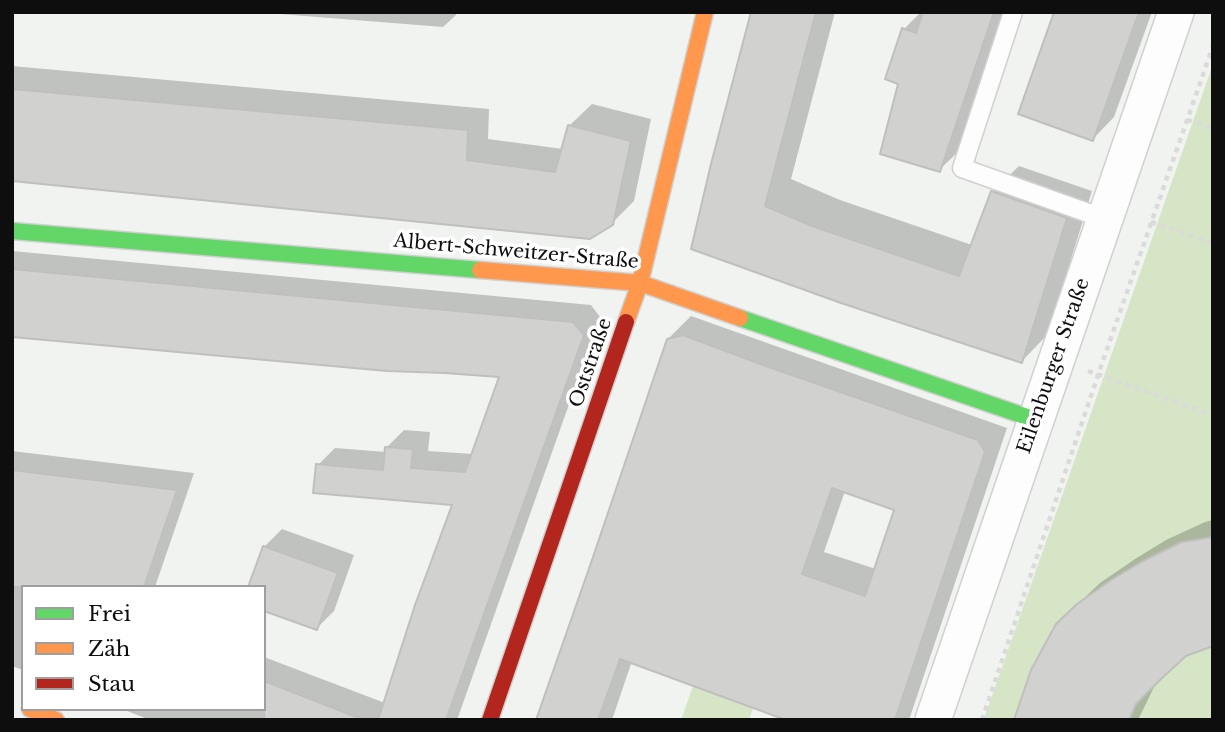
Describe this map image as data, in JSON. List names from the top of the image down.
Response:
{
  "streets": {
    "street": ["Albert-Schweitzer-Straße", "Oststraße", "Eilenburger Straße"]
  },
  "crossings": [
    ["Albert-Schweitzer-Straße", "Oststraße"],
    ["Albert-Schweitzer-Straße", "Eilenburger Straße"]
  ],
  "legend": ["Frei", "Zäh", "Stau"]
}
